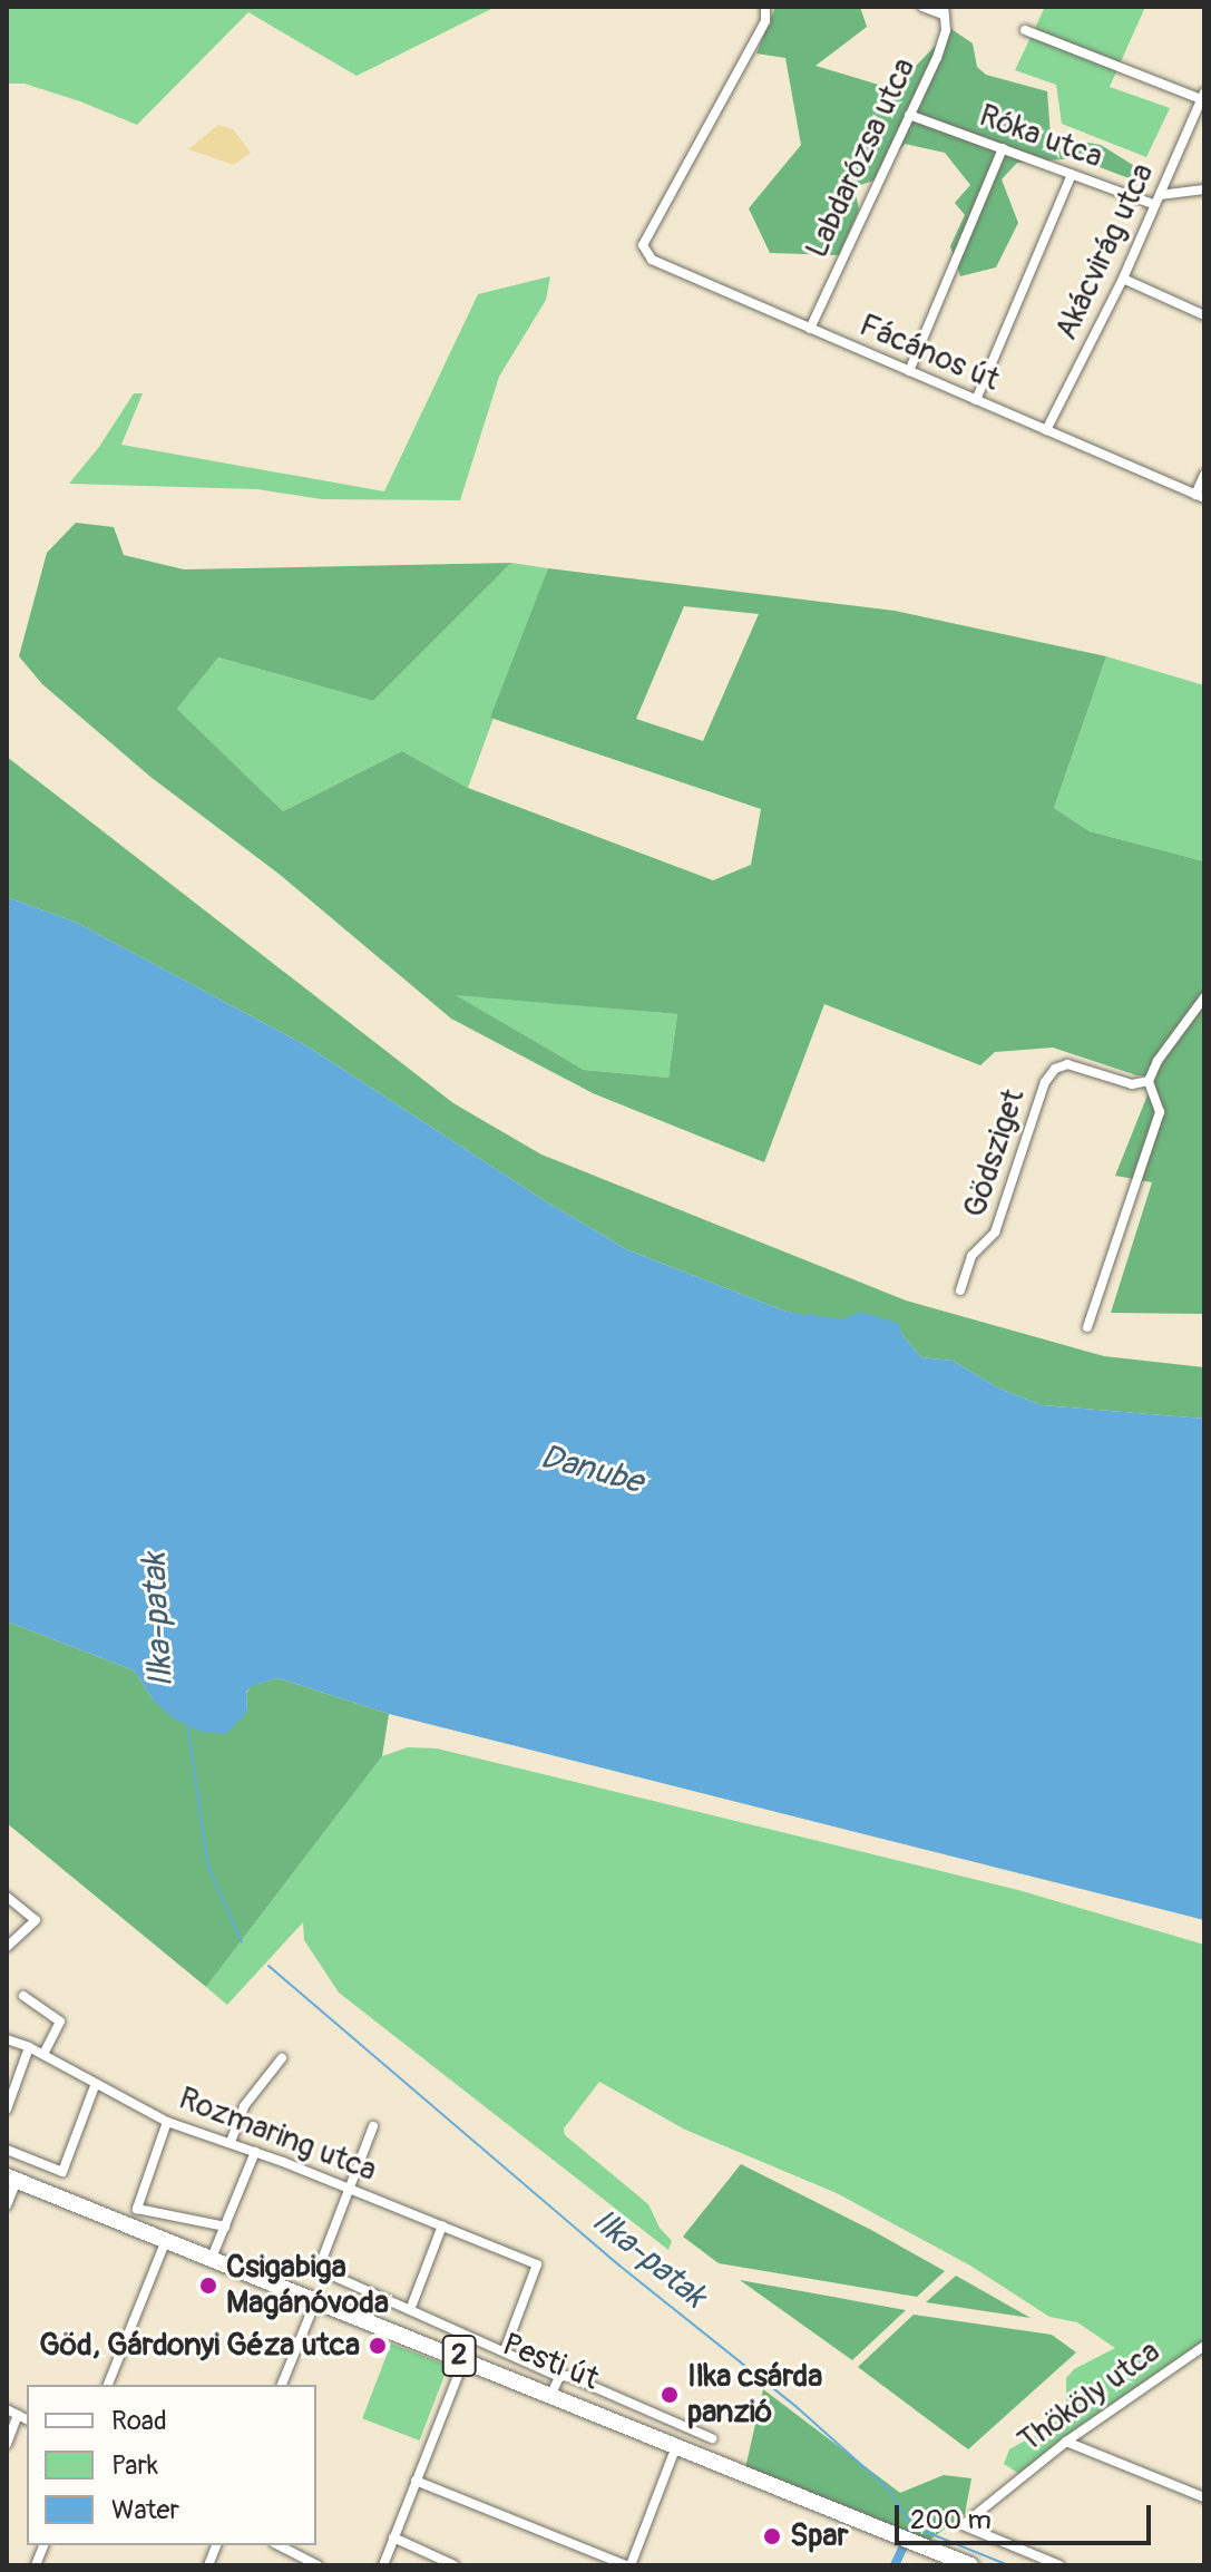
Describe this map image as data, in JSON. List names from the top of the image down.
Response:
{
  "streets": {
    "main road": ["2", "Pesti út"],
    "street": [
      "Róka utca",
      "Labdarózsa utca",
      "Akácvirág utca",
      "Fácános út",
      "Gödsziget",
      "Rozmaring utca",
      "Thököly utca"
    ]
  },
  "crossings": [
    ["Róka utca", "Labdarózsa utca"],
    ["Róka utca", "Akácvirág utca"],
    ["Labdarózsa utca", "Fácános út"],
    ["Akácvirág utca", "Fácános út"],
    ["Rozmaring utca", "Pesti út"]
  ],
  "water": ["Danube", "Ilka-patak"],
  "places": [
    "Csigabiga Magánóvoda",
    "Göd, Gárdonyi Géza utca",
    "Ilka csárda panzió",
    "Spar"
  ],
  "legend": ["Road", "Park", "Water"],
  "scale_bar": "200 m"
}
